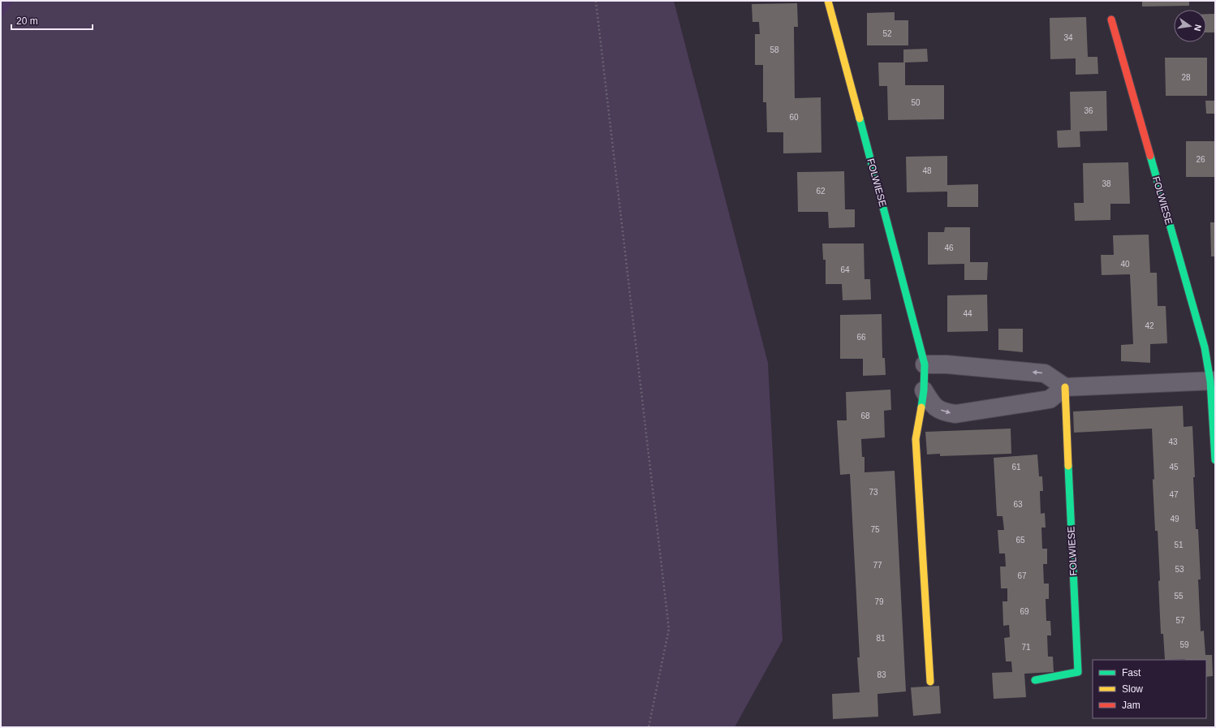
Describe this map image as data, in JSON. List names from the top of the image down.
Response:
{
  "streets": {
    "street": ["FOLWIESE"]
  },
  "house_numbers": [
    "52",
    "34",
    "58",
    "28",
    "50",
    "36",
    "60",
    "26",
    "48",
    "38",
    "62",
    "46",
    "40",
    "64",
    "44",
    "42",
    "66",
    "68",
    "43",
    "61",
    "45",
    "73",
    "47",
    "63",
    "49",
    "75",
    "65",
    "51",
    "77",
    "53",
    "67",
    "55",
    "79",
    "69",
    "57",
    "81",
    "59",
    "71",
    "83"
  ],
  "legend": ["Fast", "Slow", "Jam"],
  "scale_bar": "20 m",
  "north": "right"
}
